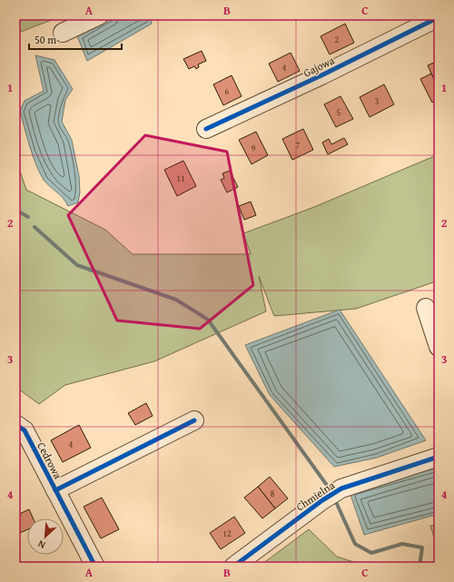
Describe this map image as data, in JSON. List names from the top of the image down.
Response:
{
  "streets": {
    "street": ["Gajowa", "Cedrowa", "Chmielna"]
  },
  "house_numbers": [
    "2",
    "4",
    "6",
    "3",
    "5",
    "7",
    "9",
    "11",
    "4",
    "8",
    "12"
  ],
  "scale_bar": "50 m",
  "north": "bottom left",
  "grid": {
    "columns": ["A", "B", "C"],
    "rows": [
      "1",
      "2",
      "3",
      "4"
    ]
  }
}
